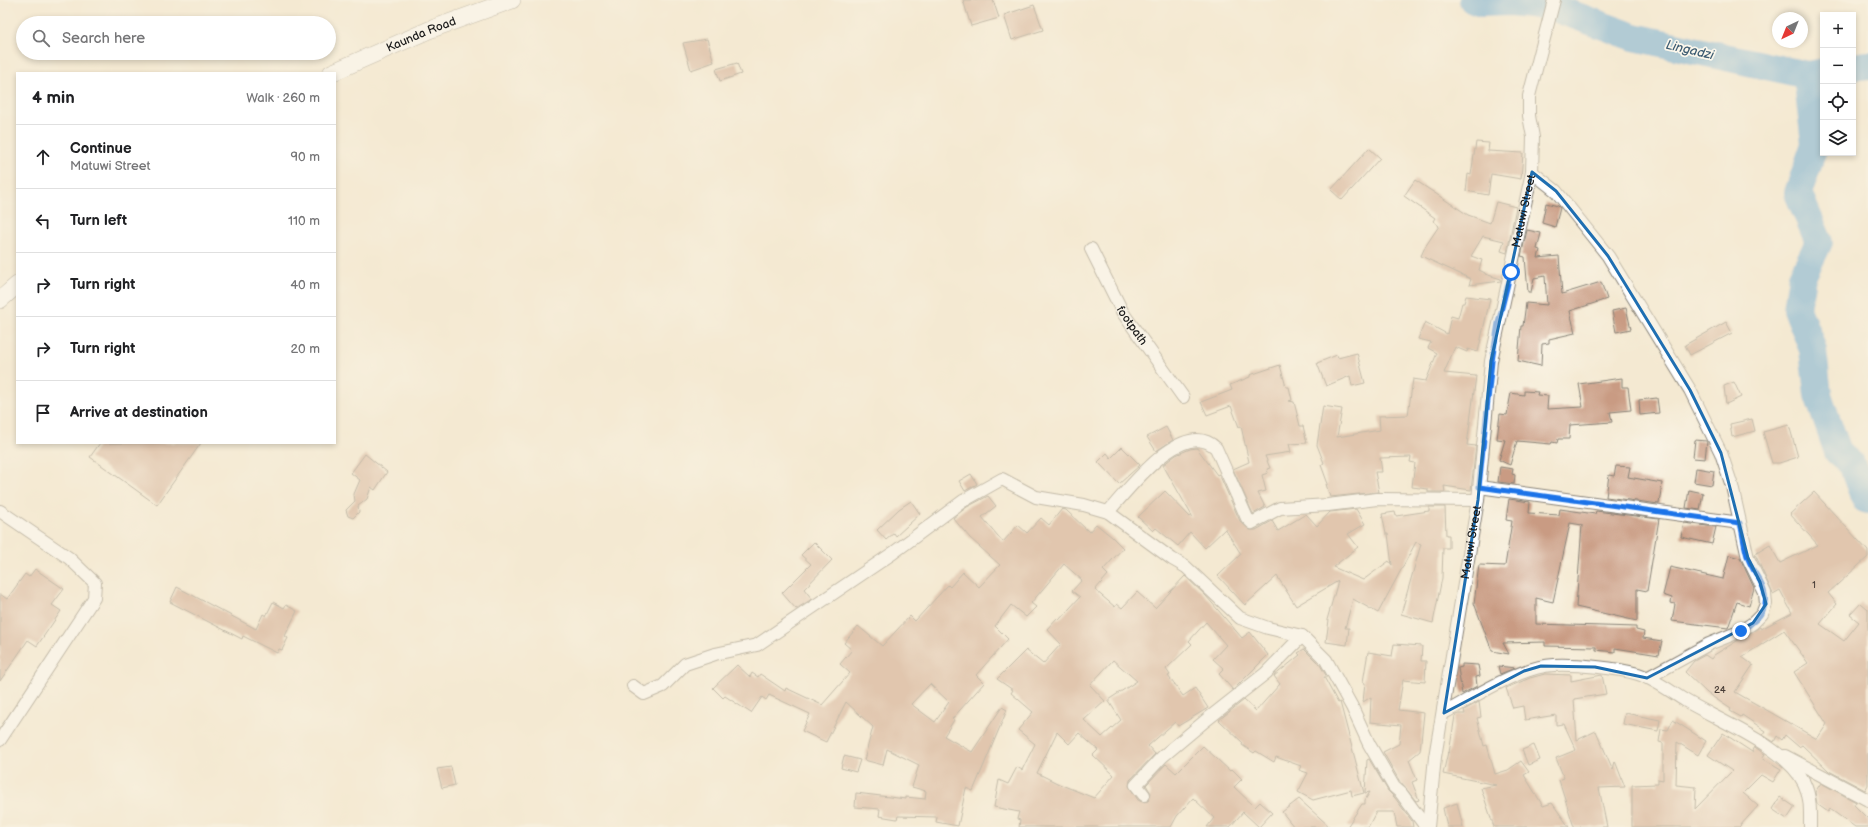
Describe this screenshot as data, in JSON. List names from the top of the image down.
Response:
{
  "streets": {
    "main road": ["Kaunda Road"],
    "street": ["Matuwi Street", "footpath"]
  },
  "water": ["Lingadzi"],
  "house_numbers": ["1", "24"],
  "north": "bottom left",
  "page": {
    "map_buttons": ["+", "−"],
    "search": "Search here",
    "heading": ["4 min", "Walk · 260 m"],
    "list": [
      ["Continue", "Matuwi Street", "90 m"],
      ["Turn left", "110 m"],
      ["Turn right", "40 m"],
      ["Turn right", "20 m"],
      "Arrive at destination"
    ]
  }
}
